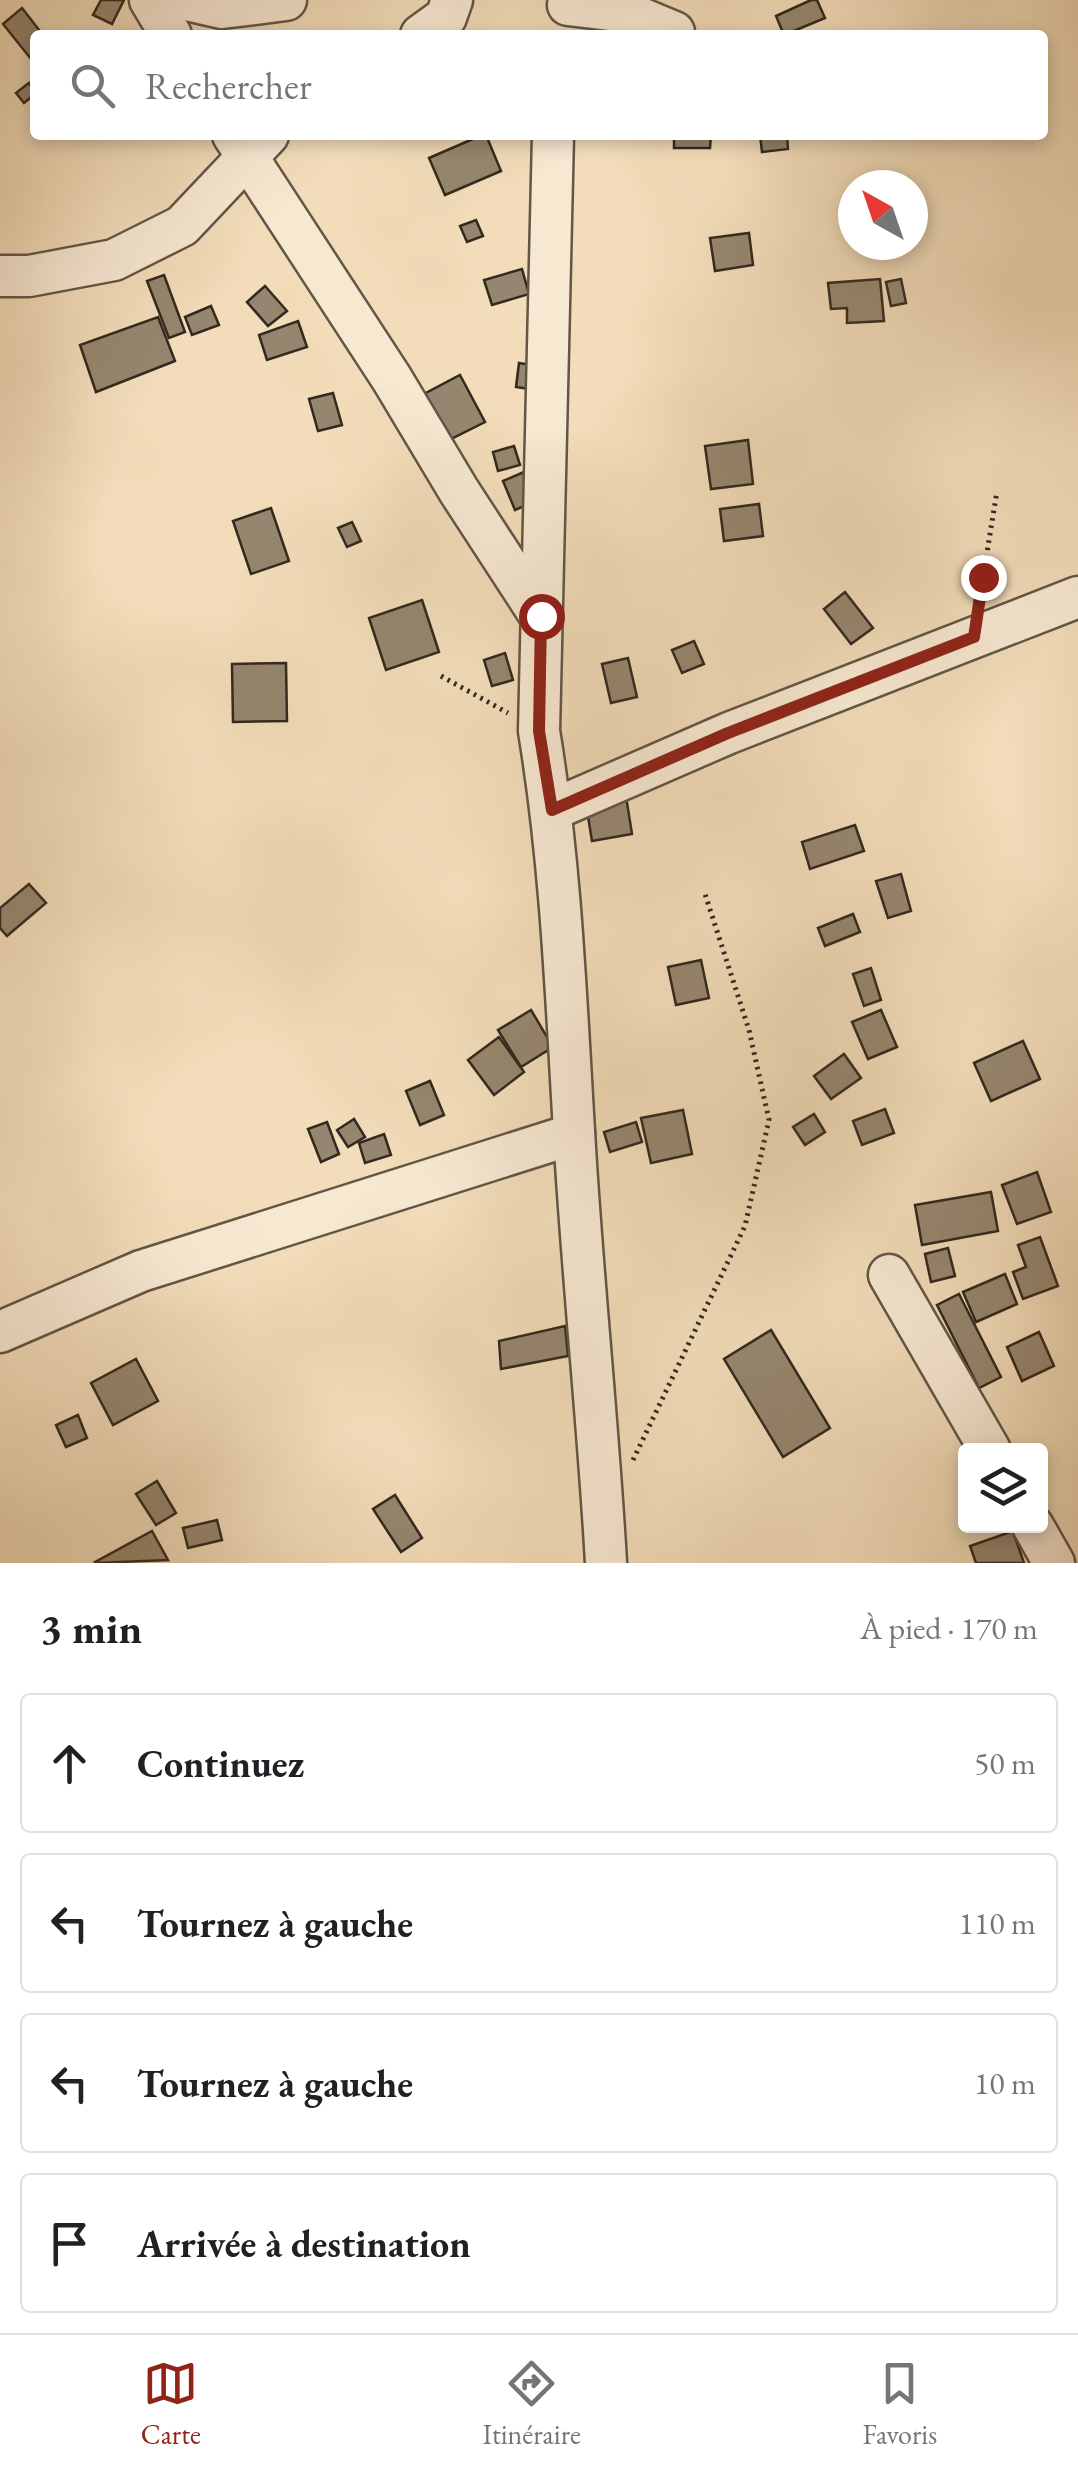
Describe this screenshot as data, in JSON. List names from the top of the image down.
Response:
{
  "north": "top left",
  "page": {
    "search": "Rechercher",
    "heading": ["3 min", "À pied · 170 m"],
    "list": [
      ["Continuez", "50 m"],
      ["Tournez à gauche", "110 m"],
      ["Tournez à gauche", "10 m"],
      "Arrivée à destination"
    ],
    "nav": ["Carte", "Itinéraire", "Favoris"]
  }
}
